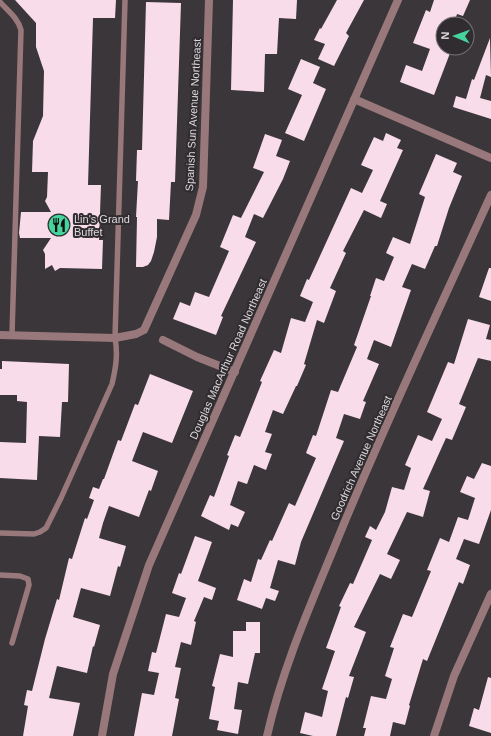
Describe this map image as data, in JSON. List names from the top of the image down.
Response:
{
  "streets": {
    "street": ["Spanish Sun Avenue Northeast", "Douglas MacArthur Road Northeast", "Goodrich Avenue Northeast"]
  },
  "places": {
    "restaurant": ["Lin's Grand Buffet"]
  },
  "north": "left"
}
